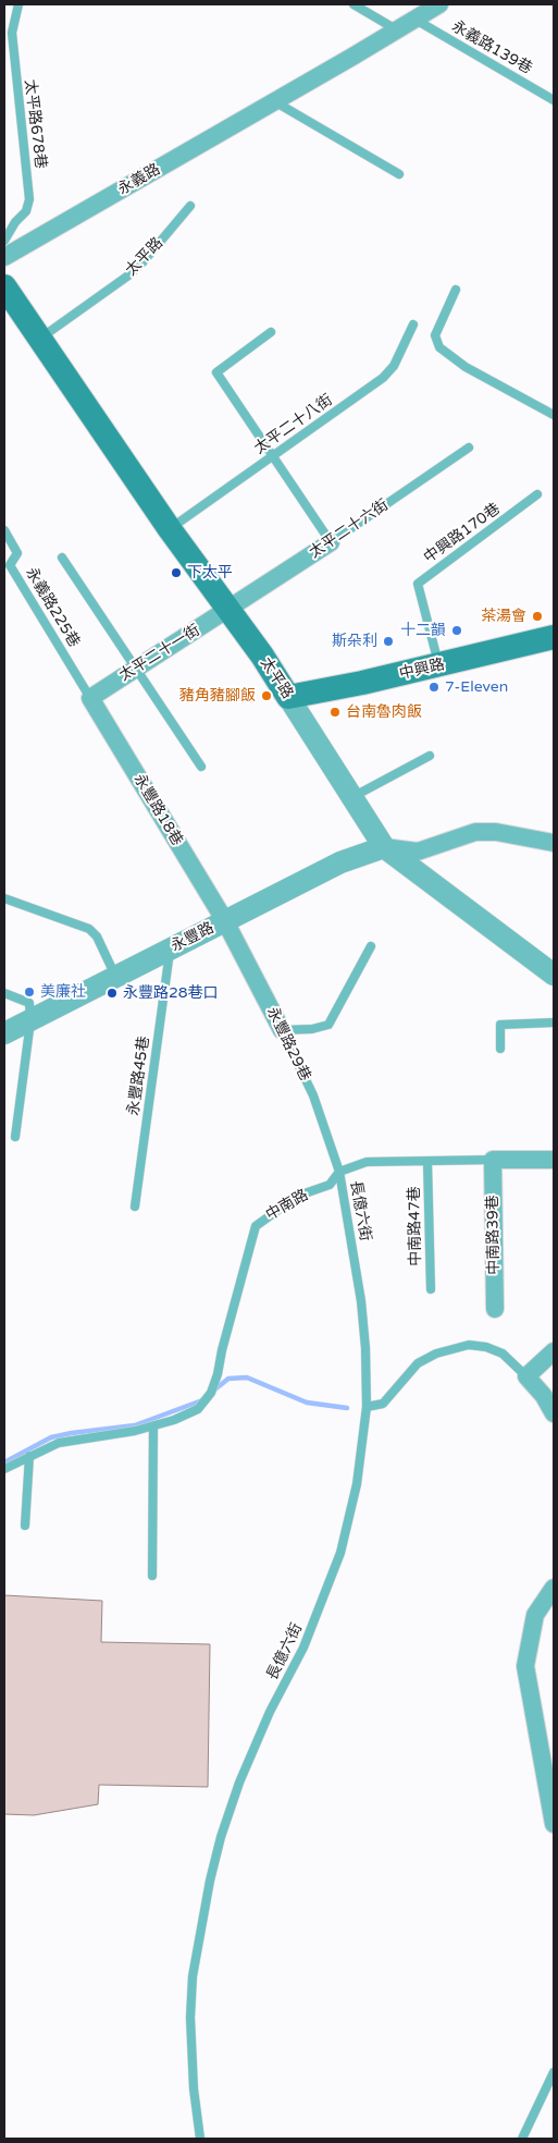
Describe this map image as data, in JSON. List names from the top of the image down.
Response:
{
  "streets": {
    "main road": ["太平路", "中興路"],
    "street": [
      "永義路",
      "太平二十六街",
      "太平二十一街",
      "永豐路18巷",
      "永豐路",
      "永豐路29巷",
      "中南路",
      "中南路39巷"
    ],
    "lane": [
      "永義路139巷",
      "太平路678巷",
      "太平二十八街",
      "中興路170巷",
      "永義路225巷",
      "永豐路45巷",
      "長億六街",
      "中南路47巷"
    ]
  },
  "crossings": [
    ["永義路139巷", "永義路"],
    ["太平路", "太平二十八街"],
    ["太平路", "太平二十六街"],
    ["太平路", "太平二十一街"],
    ["太平路", "中興路"],
    ["太平路", "永豐路"],
    ["太平二十六街", "太平二十一街"],
    ["中興路170巷", "中興路"],
    ["永義路225巷", "太平二十一街"],
    ["永義路225巷", "永豐路18巷"],
    ["太平二十一街", "永豐路18巷"],
    ["永豐路18巷", "永豐路"],
    ["永豐路18巷", "永豐路29巷"],
    ["永豐路", "永豐路29巷"],
    ["永豐路", "永豐路45巷"],
    ["永豐路29巷", "中南路"],
    ["永豐路29巷", "長億六街"],
    ["中南路", "長億六街"],
    ["中南路", "中南路47巷"],
    ["中南路", "中南路39巷"]
  ],
  "places": [
    "下太平",
    "茶湯會",
    "十二韻",
    "斯朵利",
    "7-Eleven",
    "豬角豬腳飯",
    "台南魯肉飯",
    "美廉社",
    "永豐路28巷口"
  ]
}
